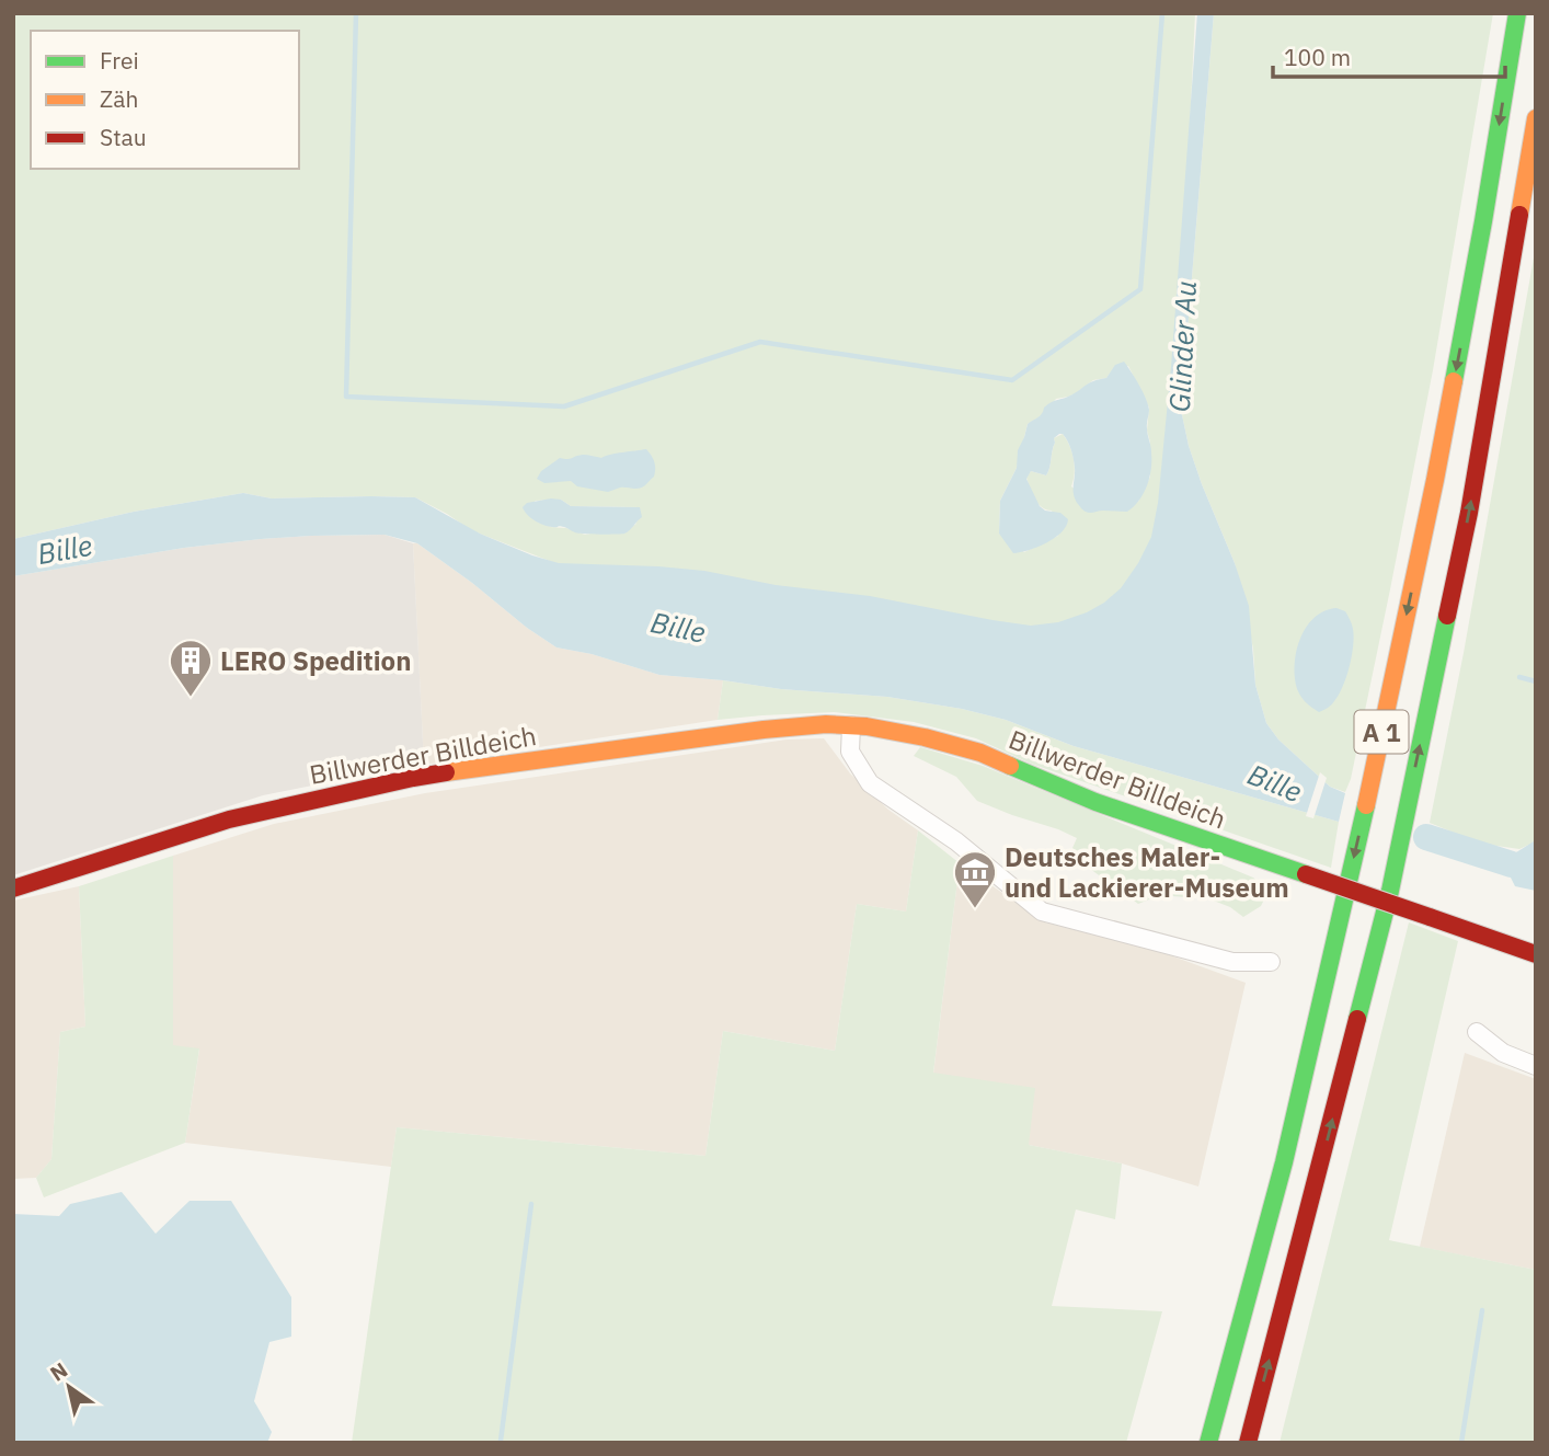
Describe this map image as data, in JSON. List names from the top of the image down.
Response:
{
  "streets": {
    "main road": ["A 1", "Billwerder Billdeich"]
  },
  "water": ["Glinder Au", "Bille"],
  "places": {
    "building": ["LERO Spedition"],
    "museum": ["Deutsches Maler- und Lackierer-Museum"]
  },
  "legend": ["Frei", "Zäh", "Stau"],
  "scale_bar": "100 m",
  "north": "top left"
}
